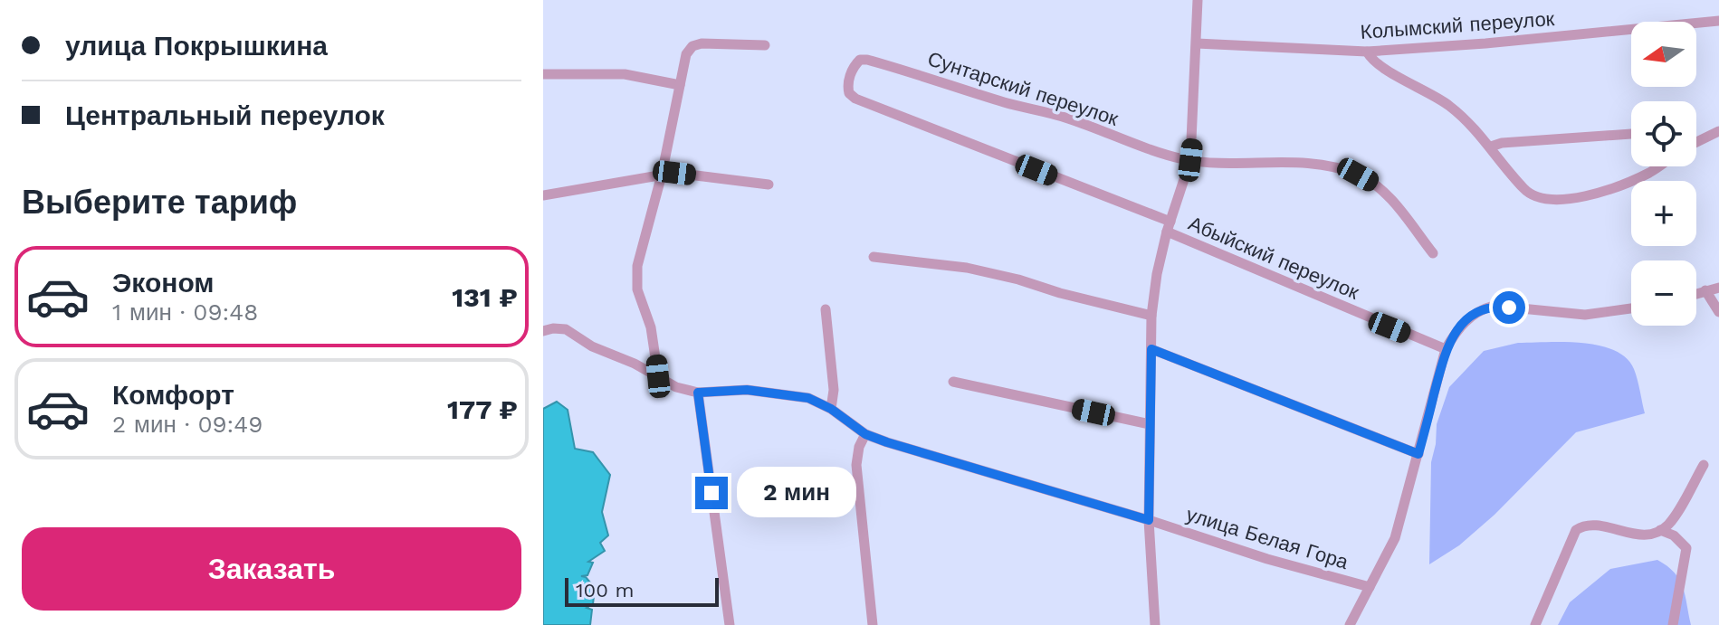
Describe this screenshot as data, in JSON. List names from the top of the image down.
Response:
{
  "streets": {
    "street": [
      "Колымский переулок",
      "Сунтарский переулок",
      "Абыйский переулок",
      "улица Белая Гора"
    ]
  },
  "crossings": [
    ["Сунтарский переулок", "Абыйский переулок"]
  ],
  "scale_bar": "100 m",
  "north": "left",
  "page": {
    "banner": ["улица Покрышкина", "Центральный переулок"],
    "map_buttons": ["+", "−"],
    "heading": "Выберите тариф",
    "list": [
      {
        "name": "Эконом",
        "note": "1 мин · 09:48",
        "value": "131 ₽"
      },
      {
        "name": "Комфорт",
        "note": "2 мин · 09:49",
        "value": "177 ₽"
      }
    ],
    "bubble": "2 мин",
    "buttons": "Заказать",
    "scale": "100 m"
  }
}
